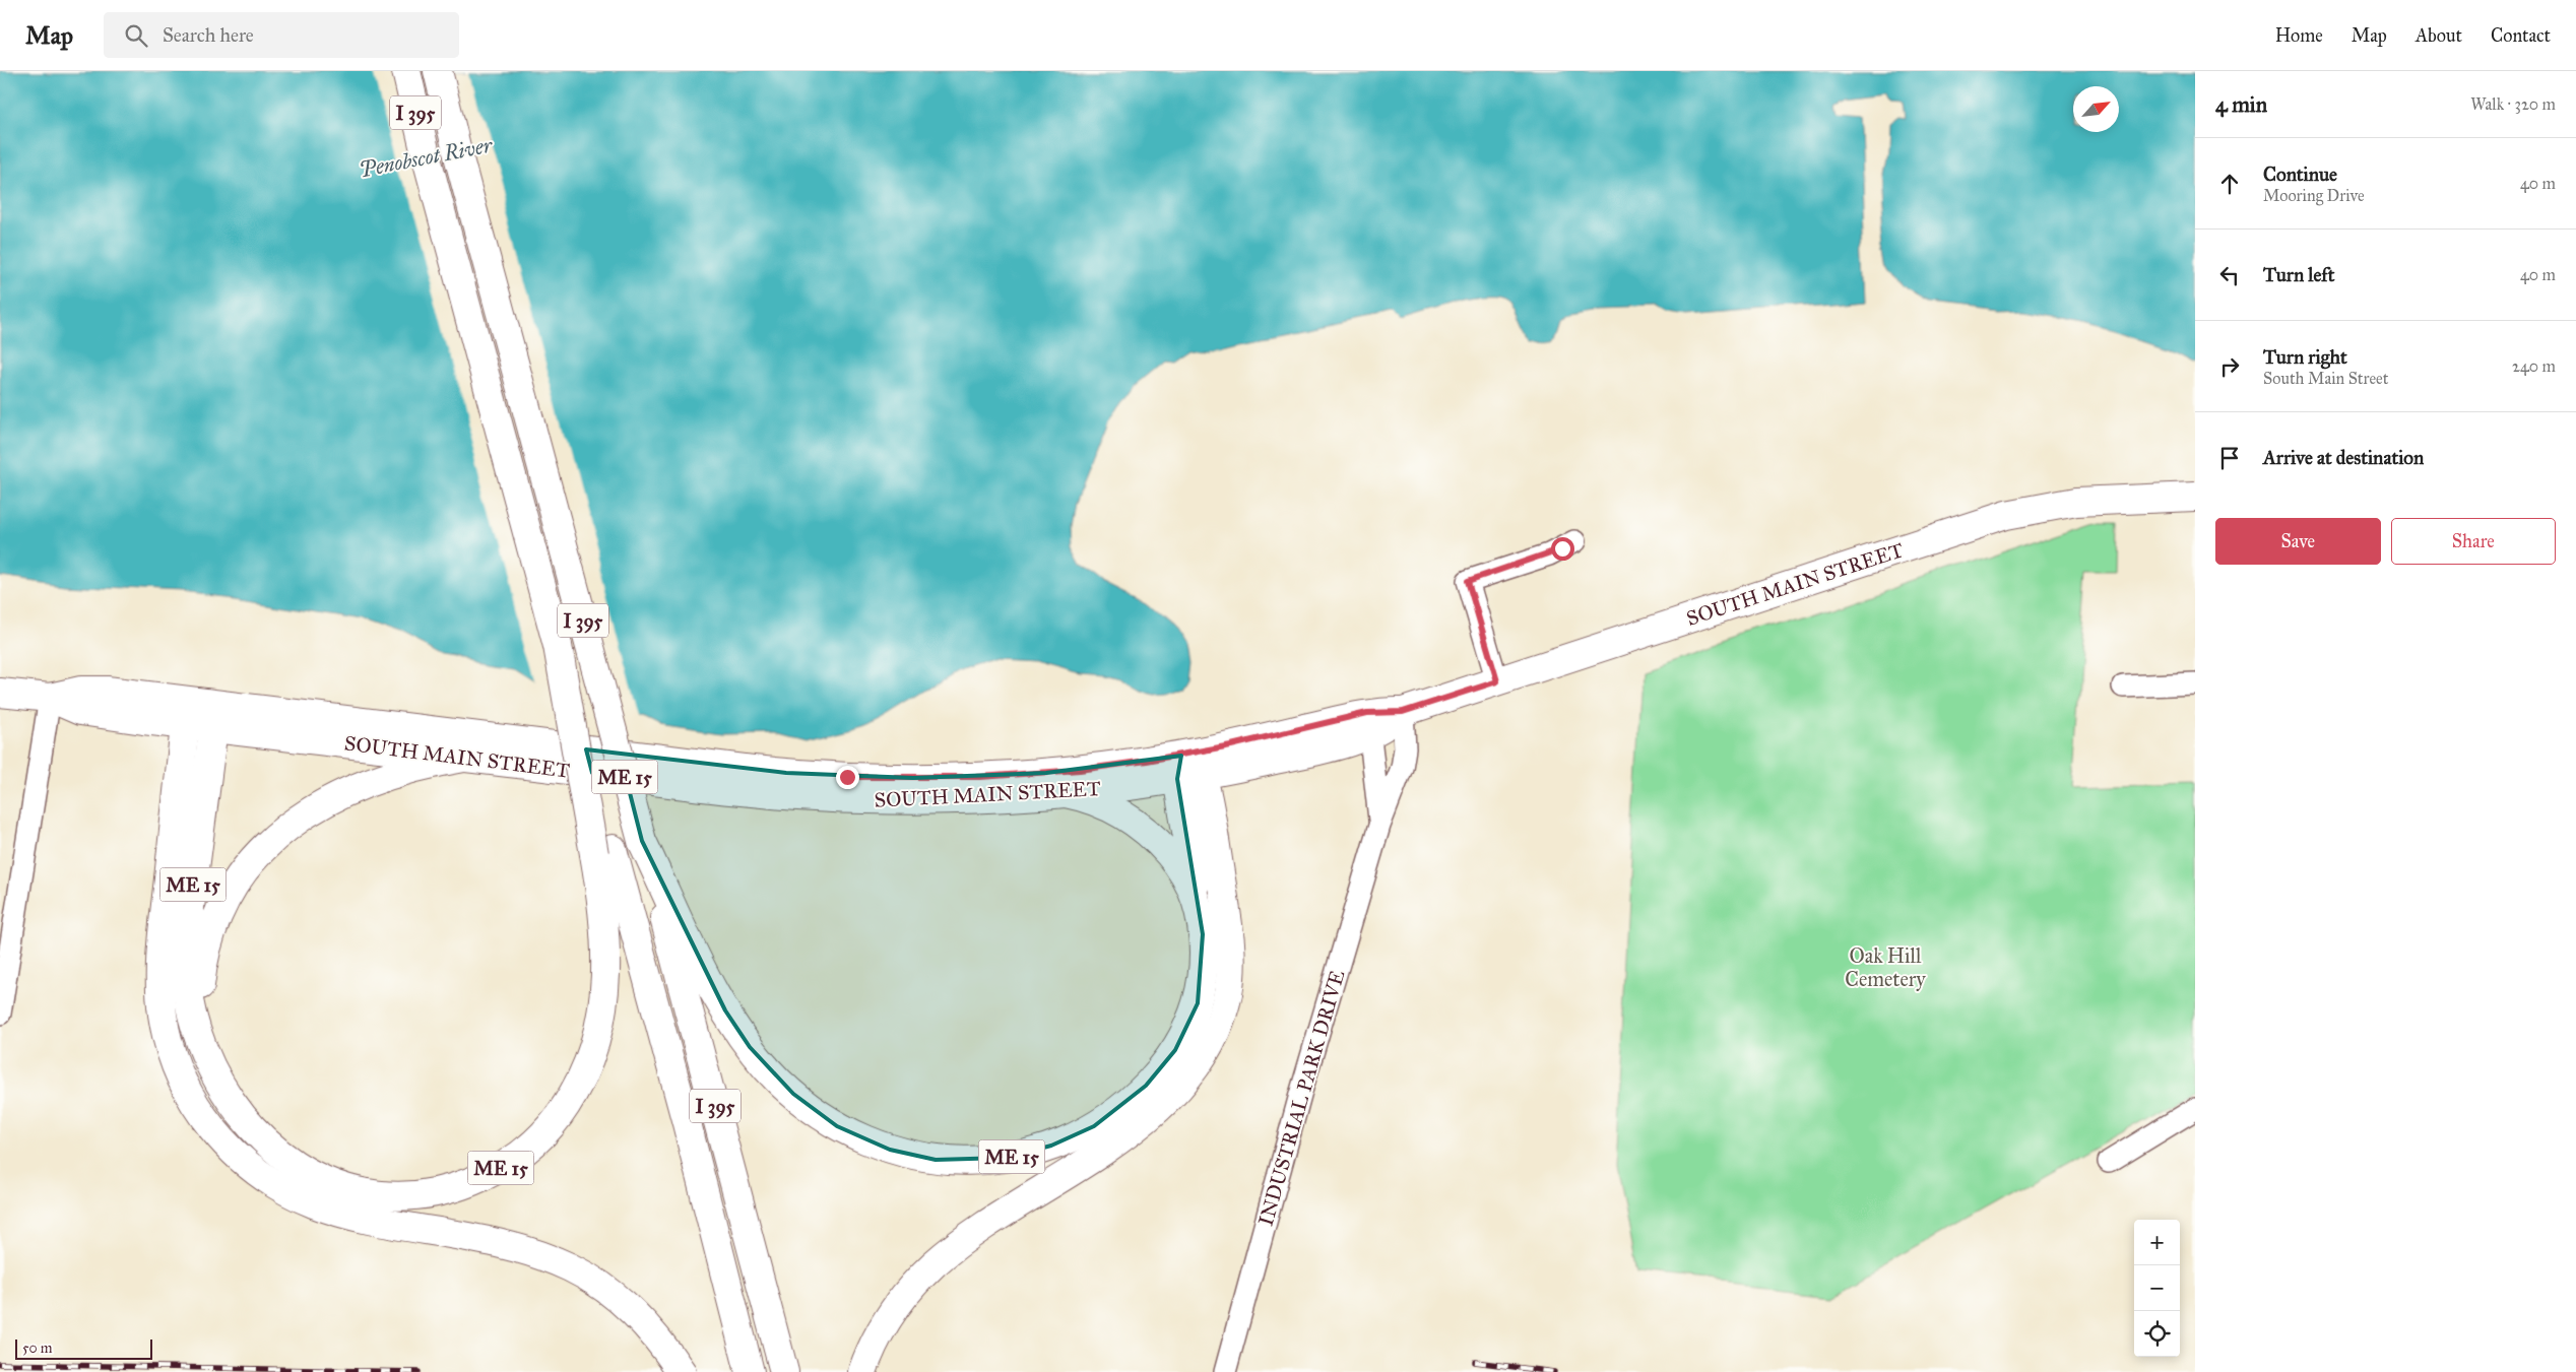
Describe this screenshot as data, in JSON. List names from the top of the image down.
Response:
{
  "streets": {
    "main road": ["I 395", "SOUTH MAIN STREET", "ME 15"],
    "street": ["INDUSTRIAL PARK DRIVE"]
  },
  "crossings": [
    ["I 395", "ME 15"],
    ["SOUTH MAIN STREET", "ME 15"],
    ["SOUTH MAIN STREET", "INDUSTRIAL PARK DRIVE"]
  ],
  "water": ["Penobscot River"],
  "parks": ["Oak Hill Cemetery"],
  "scale_bar": "50 m",
  "north": "top right",
  "page": {
    "header": "Map",
    "search": "Search here",
    "nav": [
      "Home",
      "Map",
      "About",
      "Contact"
    ],
    "heading": ["4 min", "Walk · 320 m"],
    "list": [
      ["Continue", "Mooring Drive", "40 m"],
      ["Turn left", "40 m"],
      ["Turn right", "South Main Street", "240 m"],
      "Arrive at destination"
    ],
    "buttons": ["Save", "Share"],
    "map_buttons": ["+", "−"],
    "scale": "50 m"
  }
}
